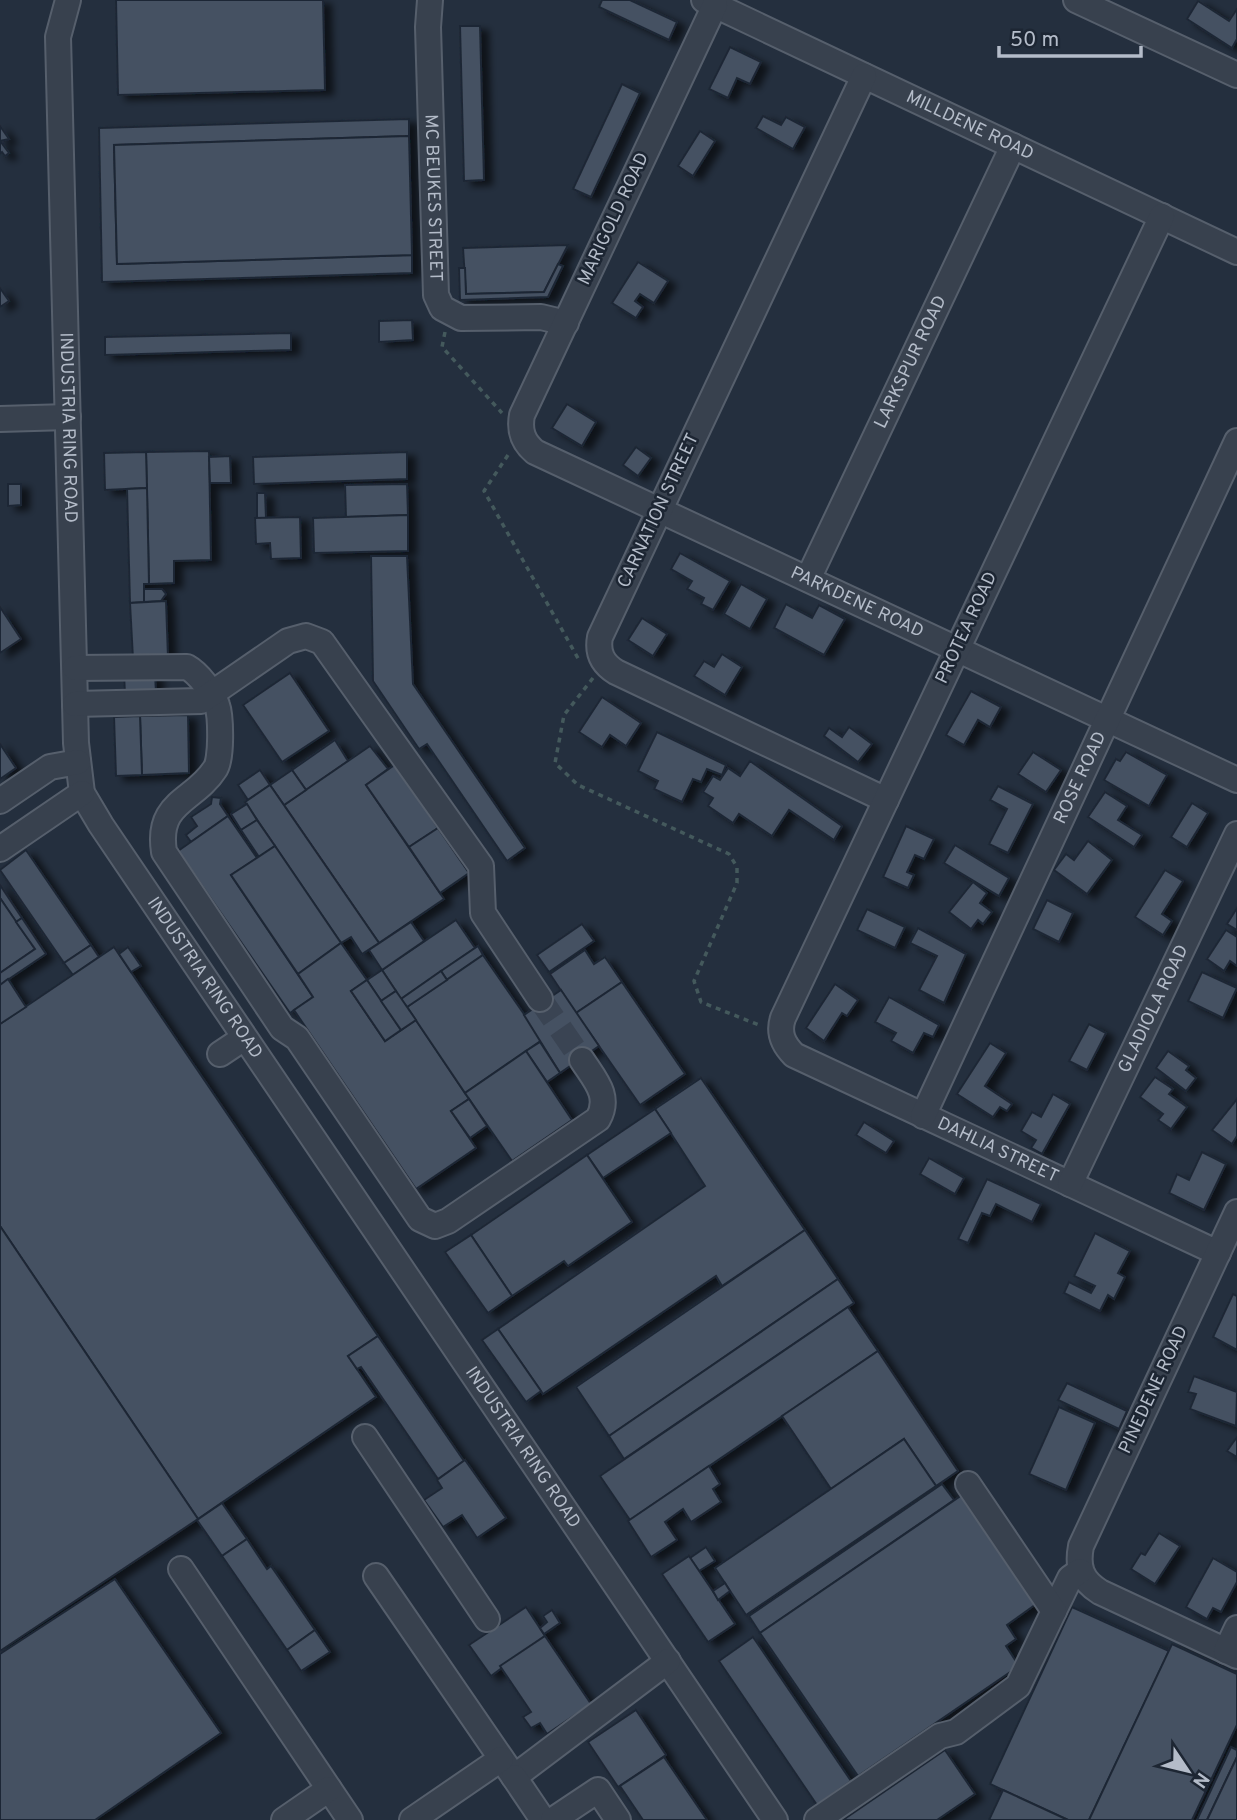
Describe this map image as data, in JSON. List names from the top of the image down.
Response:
{
  "streets": {
    "street": [
      "MILLDENE ROAD",
      "MC BEUKES STREET",
      "MARIGOLD ROAD",
      "LARKSPUR ROAD",
      "INDUSTRIA RING ROAD",
      "CARNATION STREET",
      "PARKDENE ROAD",
      "PROTEA ROAD",
      "ROSE ROAD",
      "GLADIOLA ROAD",
      "DAHLIA STREET",
      "PINEDENE ROAD"
    ]
  },
  "crossings": [
    ["MILLDENE ROAD", "MARIGOLD ROAD"],
    ["MILLDENE ROAD", "LARKSPUR ROAD"],
    ["MILLDENE ROAD", "CARNATION STREET"],
    ["MILLDENE ROAD", "PROTEA ROAD"],
    ["MARIGOLD ROAD", "PARKDENE ROAD"],
    ["LARKSPUR ROAD", "PARKDENE ROAD"],
    ["CARNATION STREET", "PARKDENE ROAD"],
    ["PARKDENE ROAD", "PROTEA ROAD"],
    ["PARKDENE ROAD", "ROSE ROAD"],
    ["PROTEA ROAD", "DAHLIA STREET"],
    ["ROSE ROAD", "DAHLIA STREET"],
    ["GLADIOLA ROAD", "DAHLIA STREET"],
    ["DAHLIA STREET", "PINEDENE ROAD"]
  ],
  "scale_bar": "50 m",
  "north": "bottom right"
}
